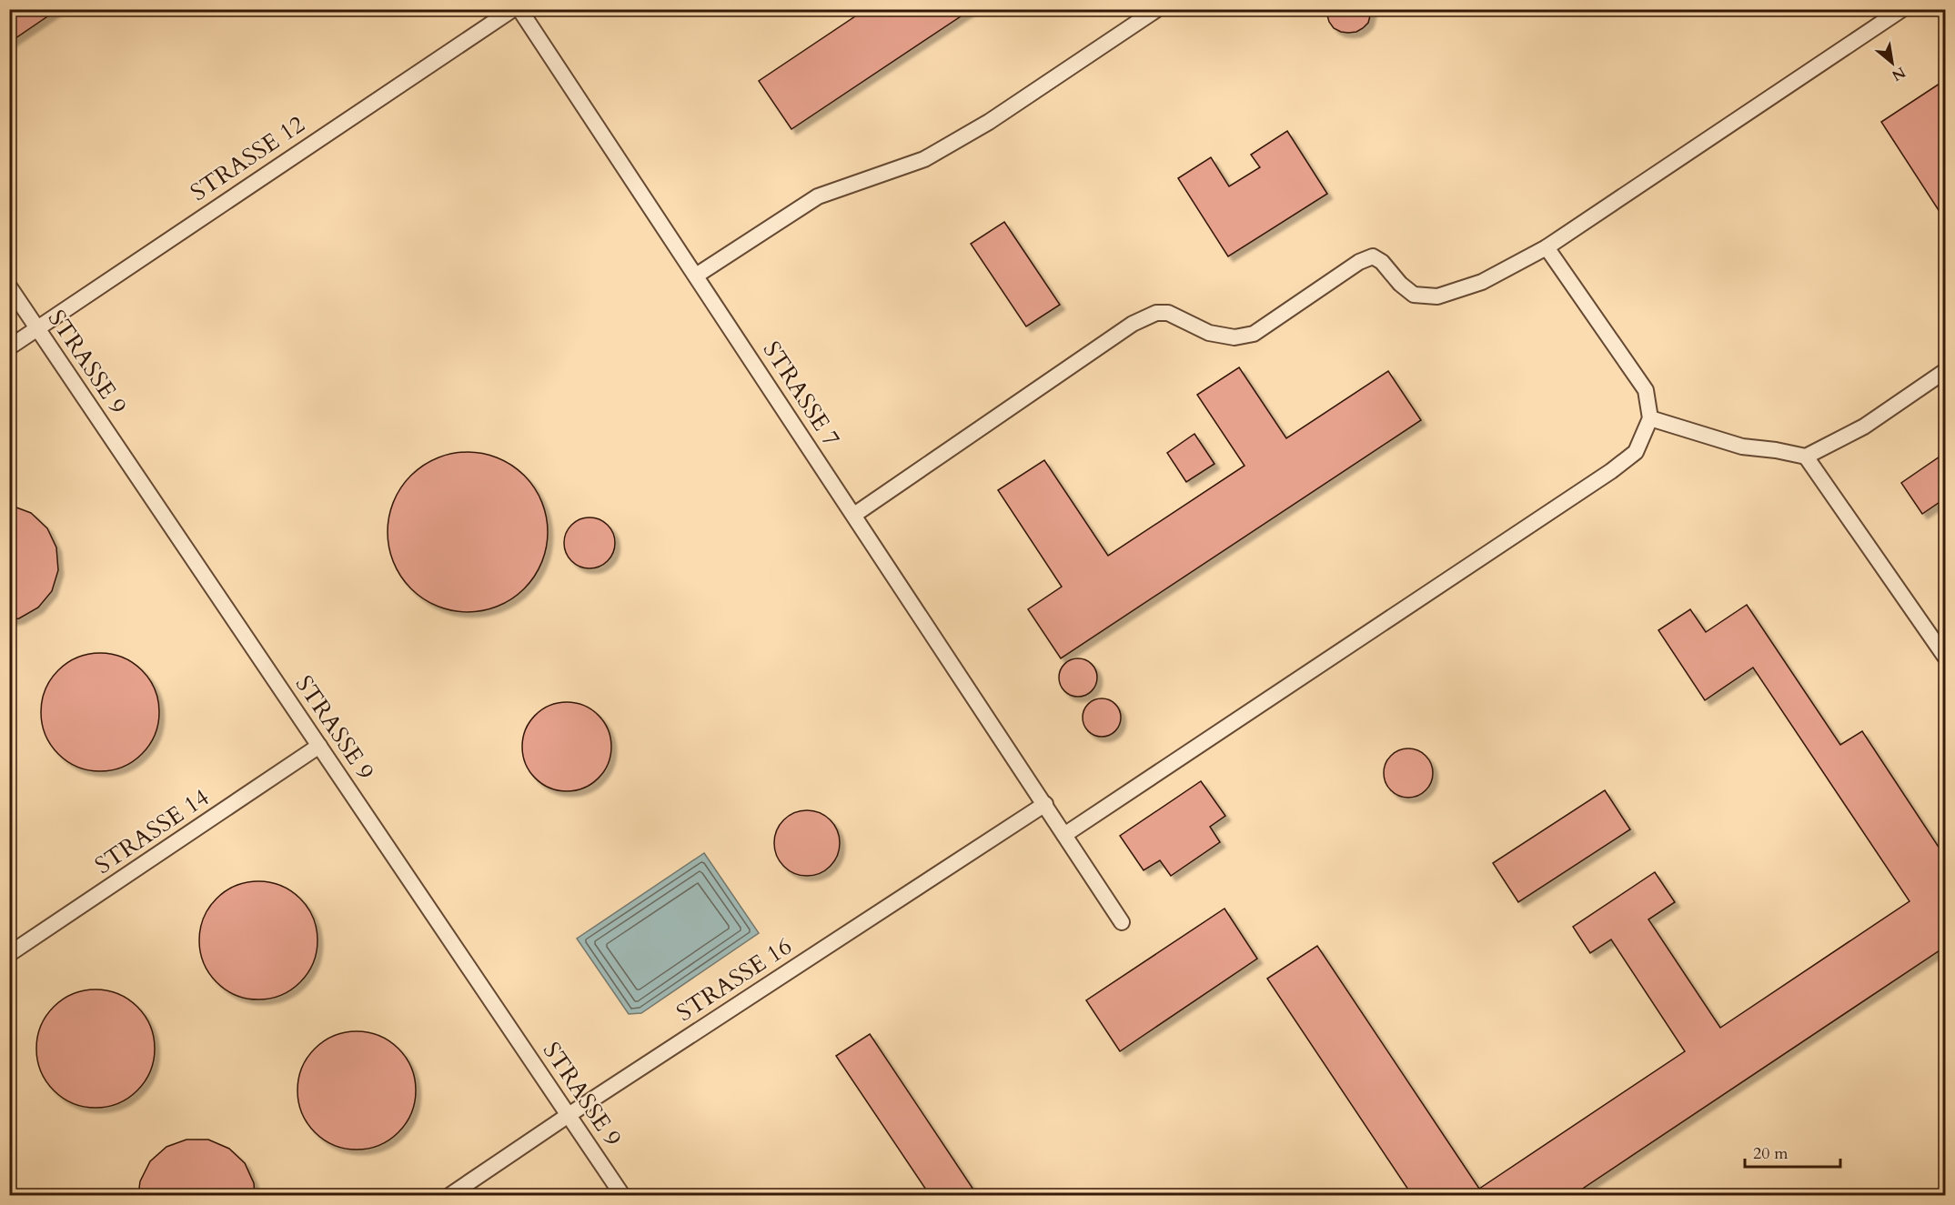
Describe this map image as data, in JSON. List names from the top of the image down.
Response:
{
  "streets": {
    "lane": [
      "STRASSE 12",
      "STRASSE 9",
      "STRASSE 7",
      "STRASSE 14",
      "STRASSE 16"
    ]
  },
  "crossings": [
    ["STRASSE 12", "STRASSE 9"],
    ["STRASSE 9", "STRASSE 14"],
    ["STRASSE 9", "STRASSE 16"],
    ["STRASSE 7", "STRASSE 16"]
  ],
  "scale_bar": "20 m",
  "north": "bottom right"
}
